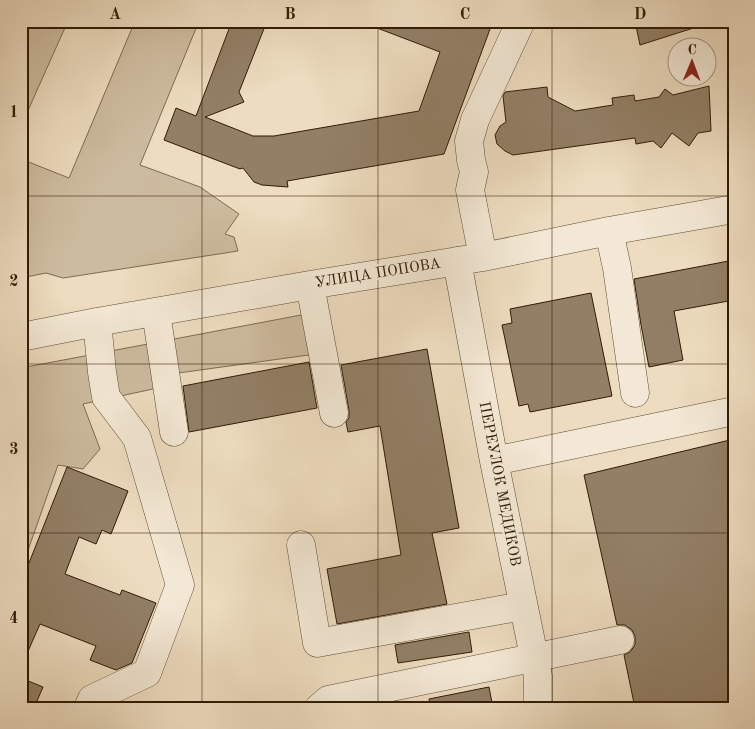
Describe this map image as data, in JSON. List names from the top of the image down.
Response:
{
  "streets": {
    "street": ["УЛИЦА ПОПОВА", "ПЕРЕУЛОК МЕДИКОВ"]
  },
  "crossings": [
    ["УЛИЦА ПОПОВА", "ПЕРЕУЛОК МЕДИКОВ"]
  ],
  "north": "top",
  "grid": {
    "columns": [
      "A",
      "B",
      "C",
      "D"
    ],
    "rows": [
      "1",
      "2",
      "3",
      "4"
    ]
  }
}
